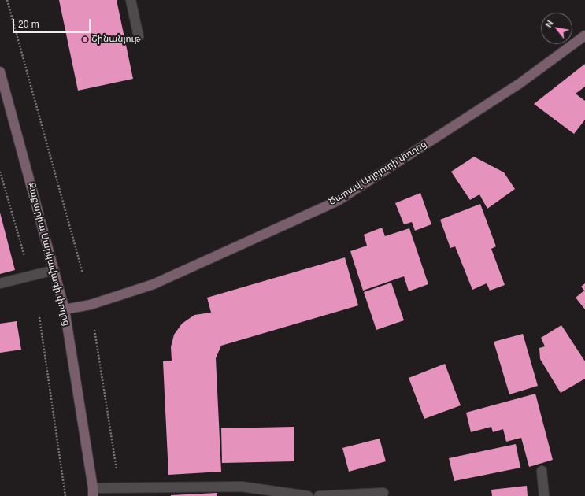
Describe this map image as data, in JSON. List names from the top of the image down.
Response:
{
  "streets": {
    "main road": ["Ծարավ Աղբյուրի փողոց", "Զաքարիա Սարկավագի փողոց"]
  },
  "crossings": [
    ["Ծարավ Աղբյուրի փողոց", "Զաքարիա Սարկավագի փողոց"]
  ],
  "places": ["Շինանյութ"],
  "scale_bar": "20 m",
  "north": "top left"
}
